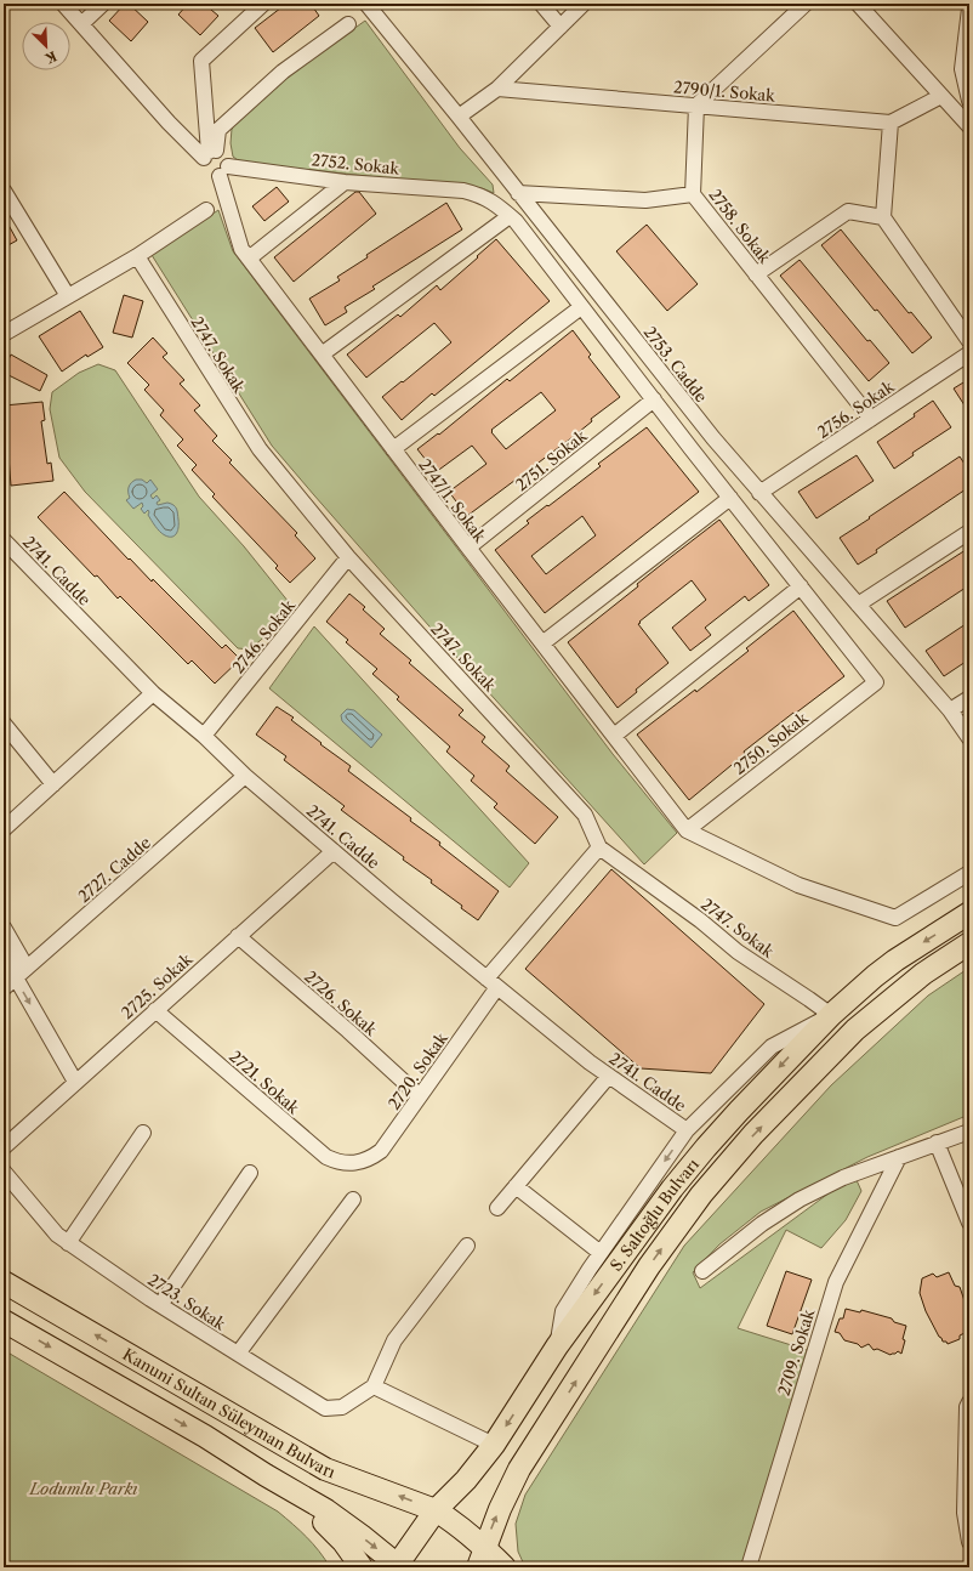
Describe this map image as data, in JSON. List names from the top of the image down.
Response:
{
  "streets": {
    "main road": ["S. Saltoğlu Bulvarı", "Kanuni Sultan Süleyman Bulvarı"],
    "street": [
      "2790/1. Sokak",
      "2752. Sokak",
      "2758. Sokak",
      "2747. Sokak",
      "2753. Cadde",
      "2756. Sokak",
      "2751. Sokak",
      "2747/1. Sokak",
      "2741. Cadde",
      "2746. Sokak",
      "2750. Sokak",
      "2727. Cadde",
      "2725. Sokak",
      "2726. Sokak",
      "2720. Sokak",
      "2721. Sokak",
      "2723. Sokak",
      "2709. Sokak"
    ]
  },
  "crossings": [
    ["2790/1. Sokak", "2758. Sokak"],
    ["2752. Sokak", "2747/1. Sokak"],
    ["2758. Sokak", "2756. Sokak"],
    ["2747. Sokak", "2746. Sokak"],
    ["2747. Sokak", "2720. Sokak"],
    ["2747. Sokak", "S. Saltoğlu Bulvarı"],
    ["2753. Cadde", "2756. Sokak"],
    ["2751. Sokak", "2747/1. Sokak"],
    ["2747/1. Sokak", "2750. Sokak"],
    ["2741. Cadde", "2746. Sokak"],
    ["2741. Cadde", "2727. Cadde"],
    ["2741. Cadde", "2725. Sokak"],
    ["2741. Cadde", "2720. Sokak"],
    ["2725. Sokak", "2726. Sokak"],
    ["2725. Sokak", "2721. Sokak"],
    ["2726. Sokak", "2720. Sokak"],
    ["2720. Sokak", "2721. Sokak"],
    ["S. Saltoğlu Bulvarı", "Kanuni Sultan Süleyman Bulvarı"]
  ],
  "parks": ["Lodumlu Parkı"],
  "north": "bottom right"
}
